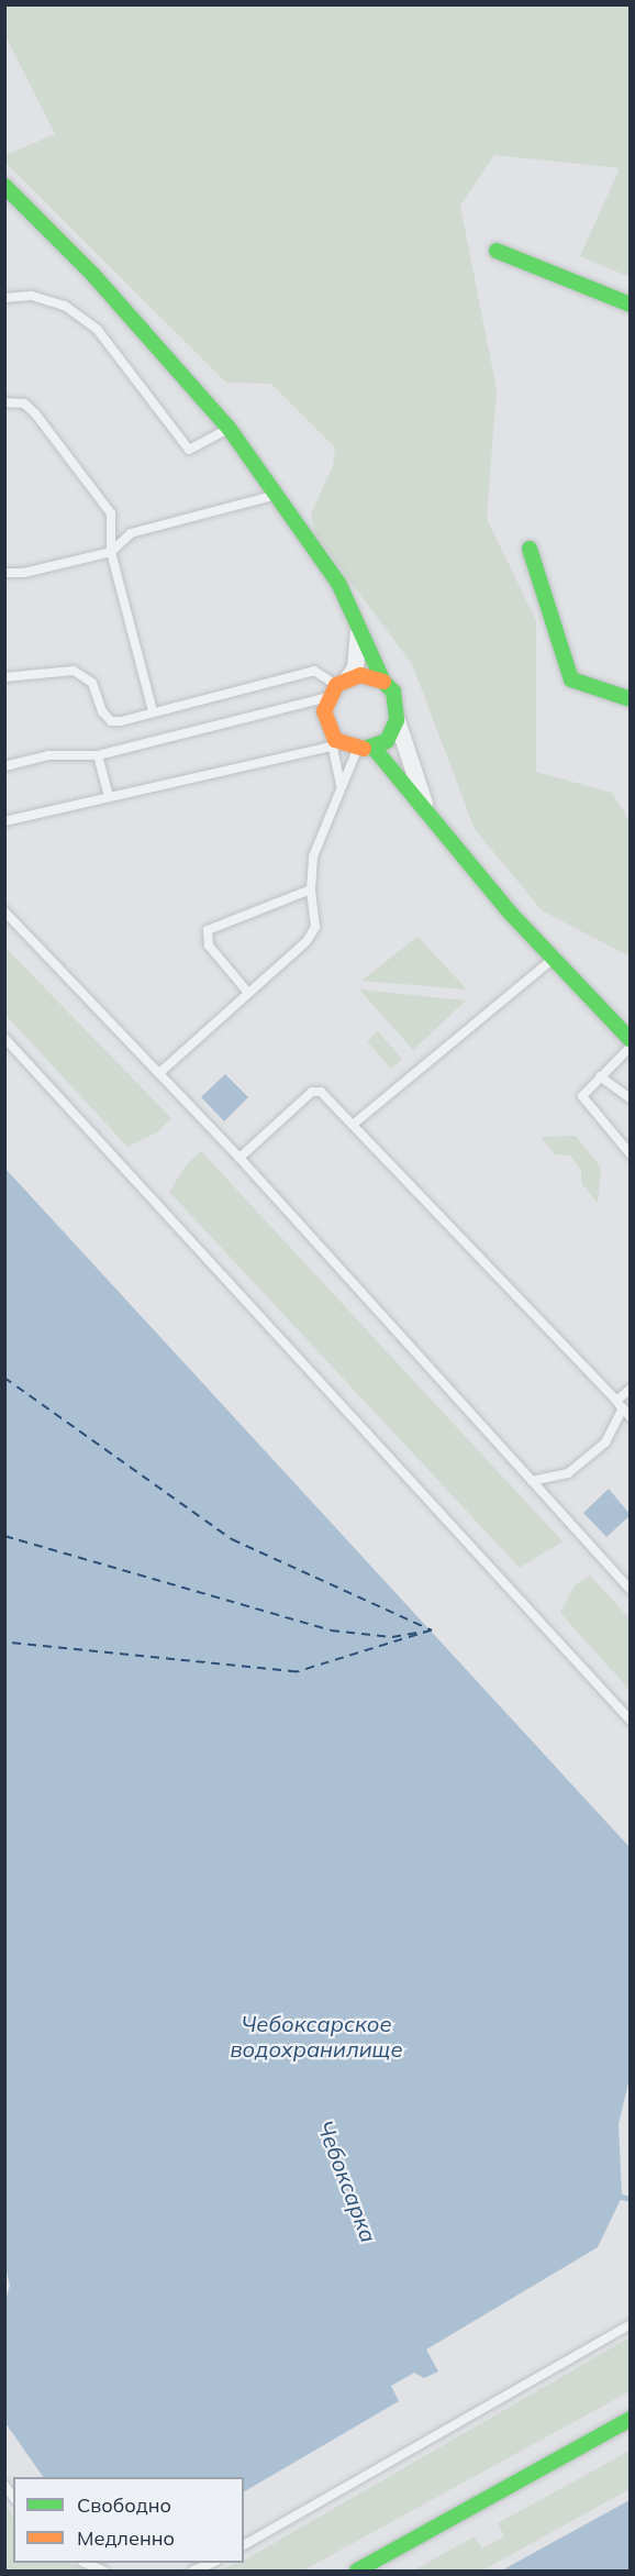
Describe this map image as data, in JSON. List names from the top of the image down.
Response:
{
  "water": ["Чебоксарское водохранилище", "Чебоксарка"],
  "legend": ["Свободно", "Медленно"]
}
